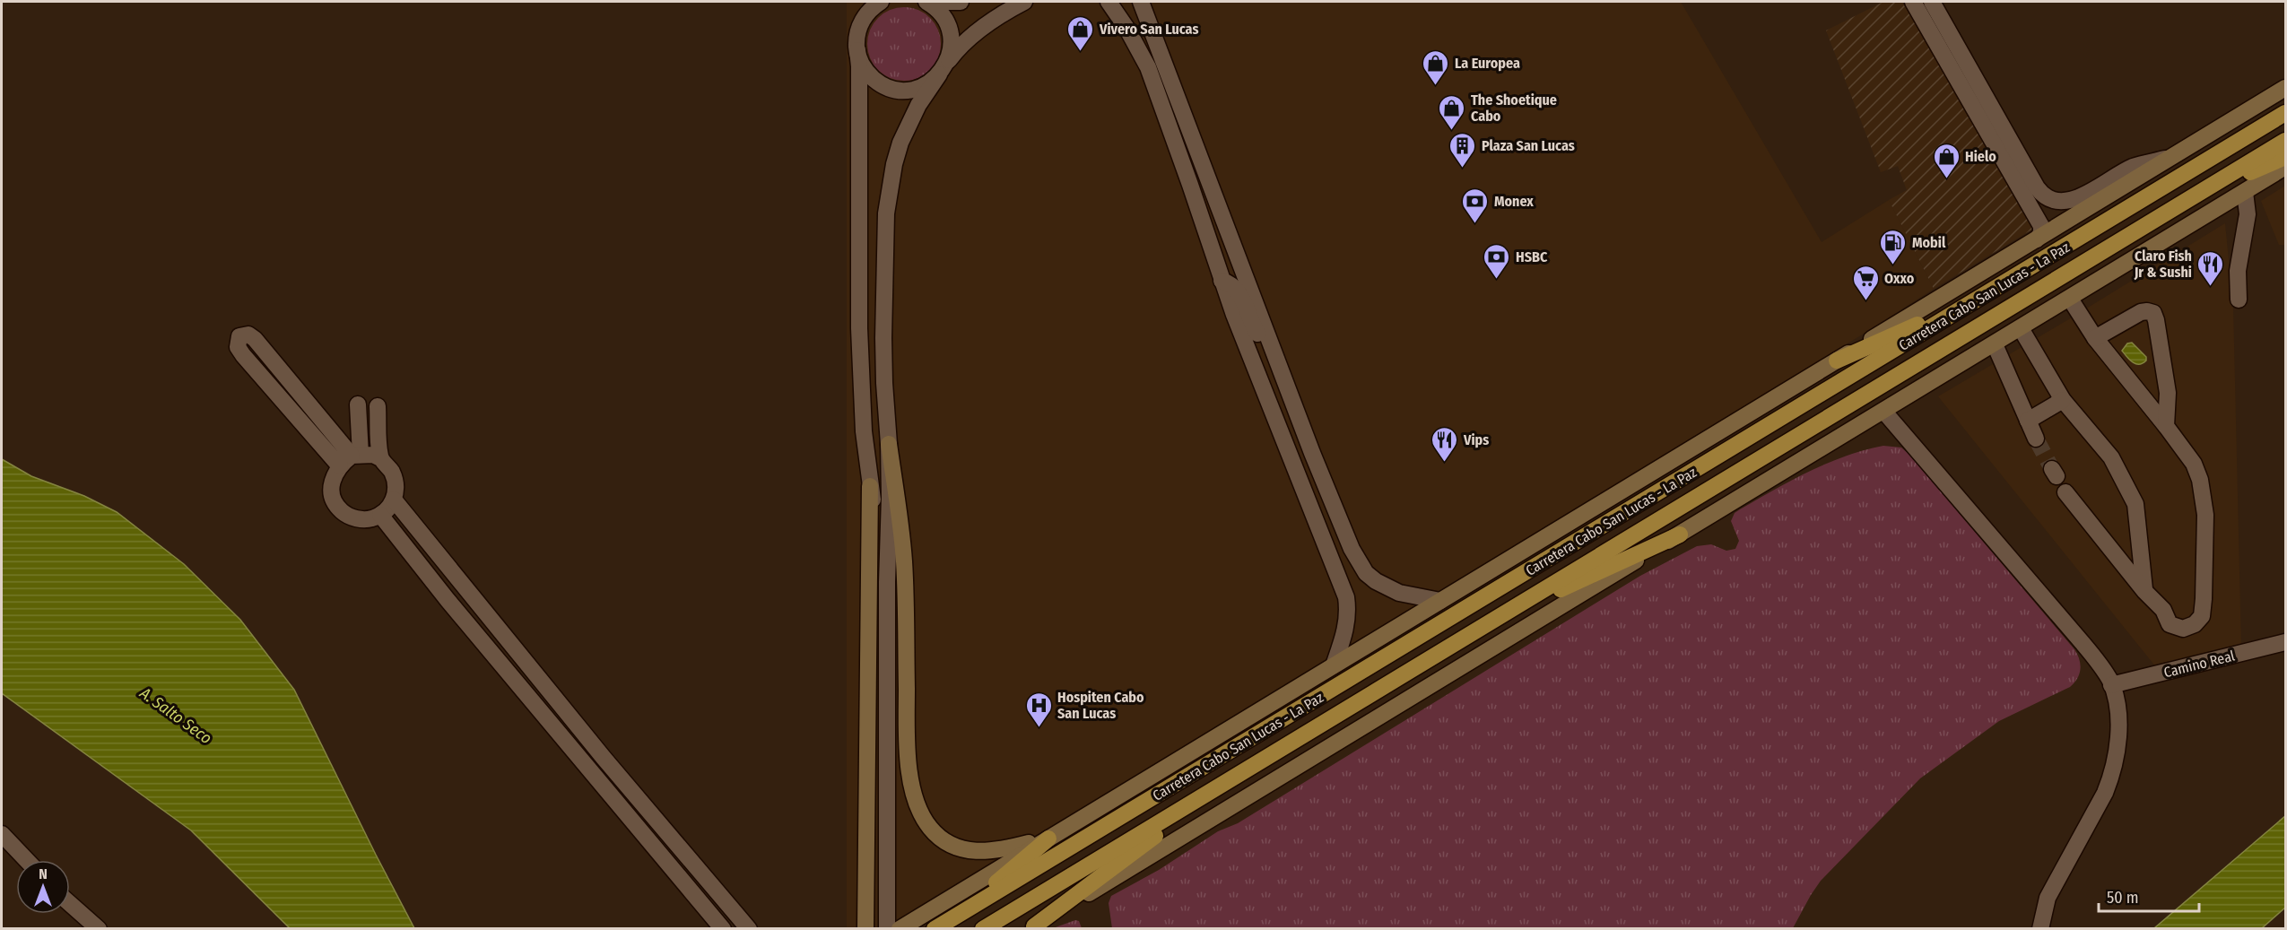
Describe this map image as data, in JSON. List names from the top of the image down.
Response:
{
  "streets": {
    "highway": ["Carretera Cabo San Lucas - La Paz"],
    "street": ["Camino Real"]
  },
  "water": ["A. Salto Seco"],
  "places": {
    "shop": [
      "Vivero San Lucas",
      "La Europea",
      "The Shoetique Cabo",
      "Hielo"
    ],
    "building": ["Plaza San Lucas"],
    "bank": ["Monex", "HSBC"],
    "fuel station": ["Mobil"],
    "restaurant": ["Claro Fish Jr & Sushi", "Vips"],
    "supermarket": ["Oxxo"],
    "hospital": ["Hospiten Cabo San Lucas"]
  },
  "scale_bar": "50 m",
  "north": "top"
}
